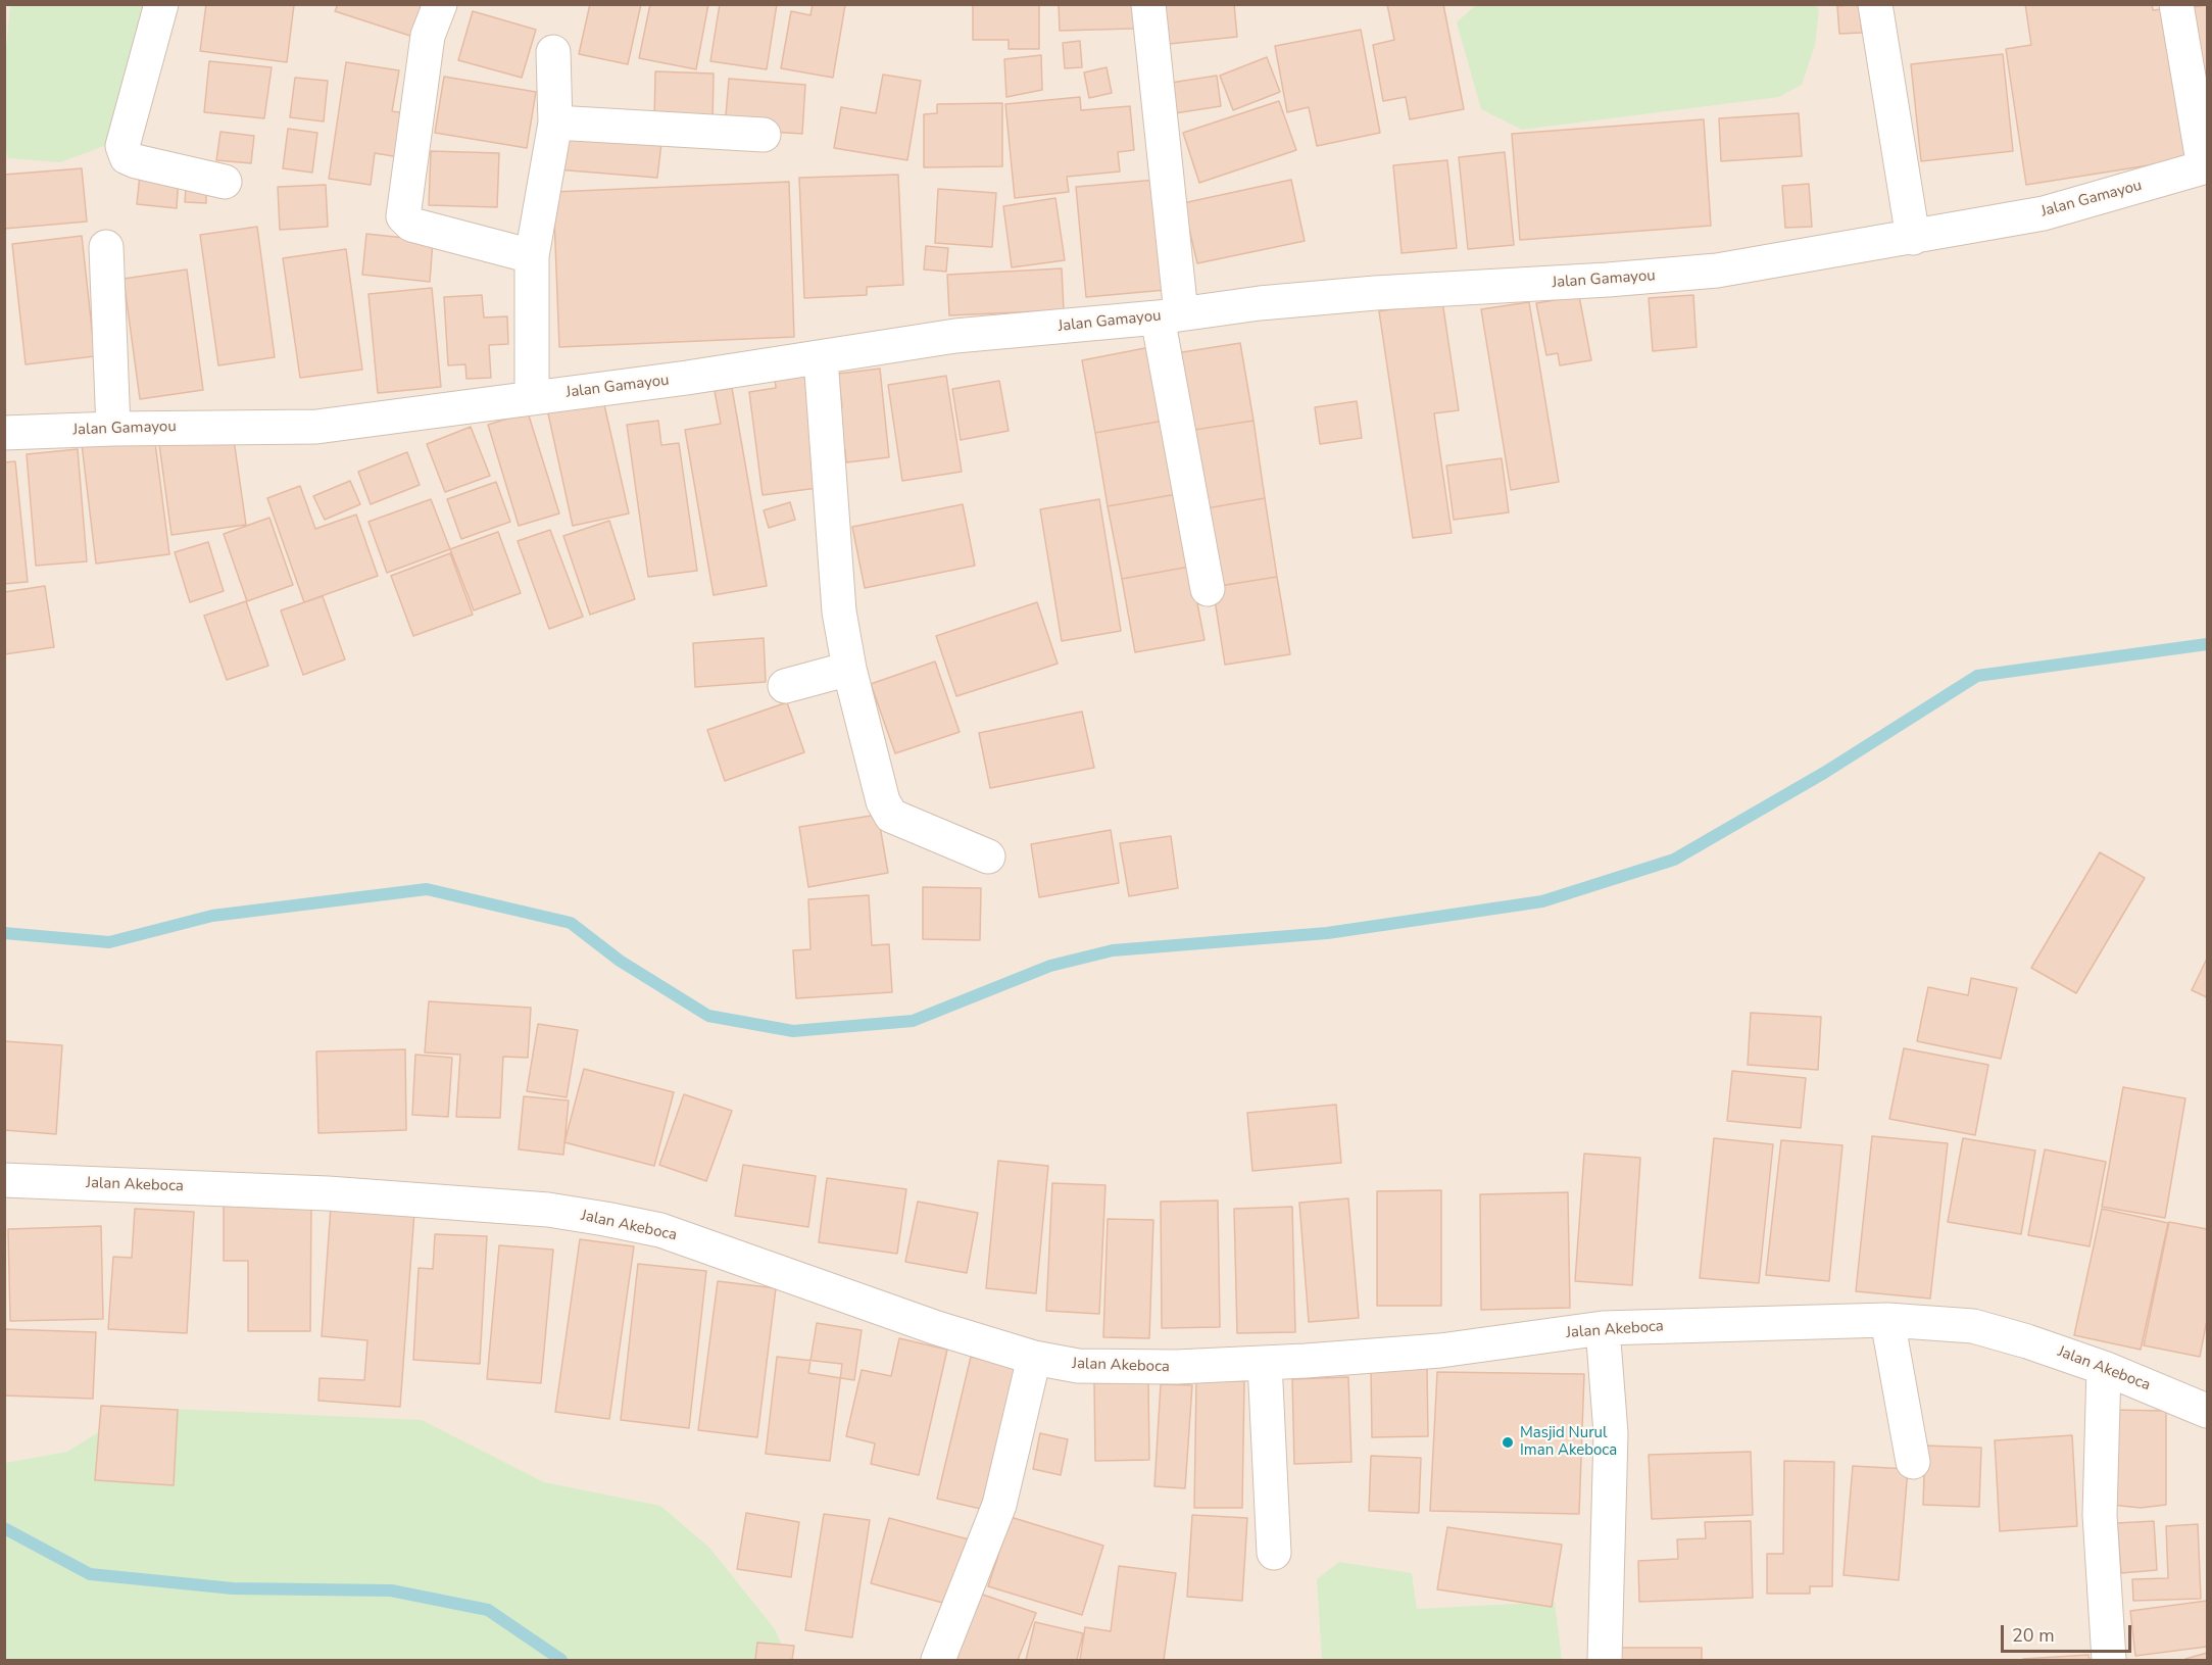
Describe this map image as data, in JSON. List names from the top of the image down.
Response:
{
  "streets": {
    "street": ["Jalan Gamayou", "Jalan Akeboca"]
  },
  "places": ["Masjid Nurul Iman Akeboca"],
  "scale_bar": "20 m"
}
